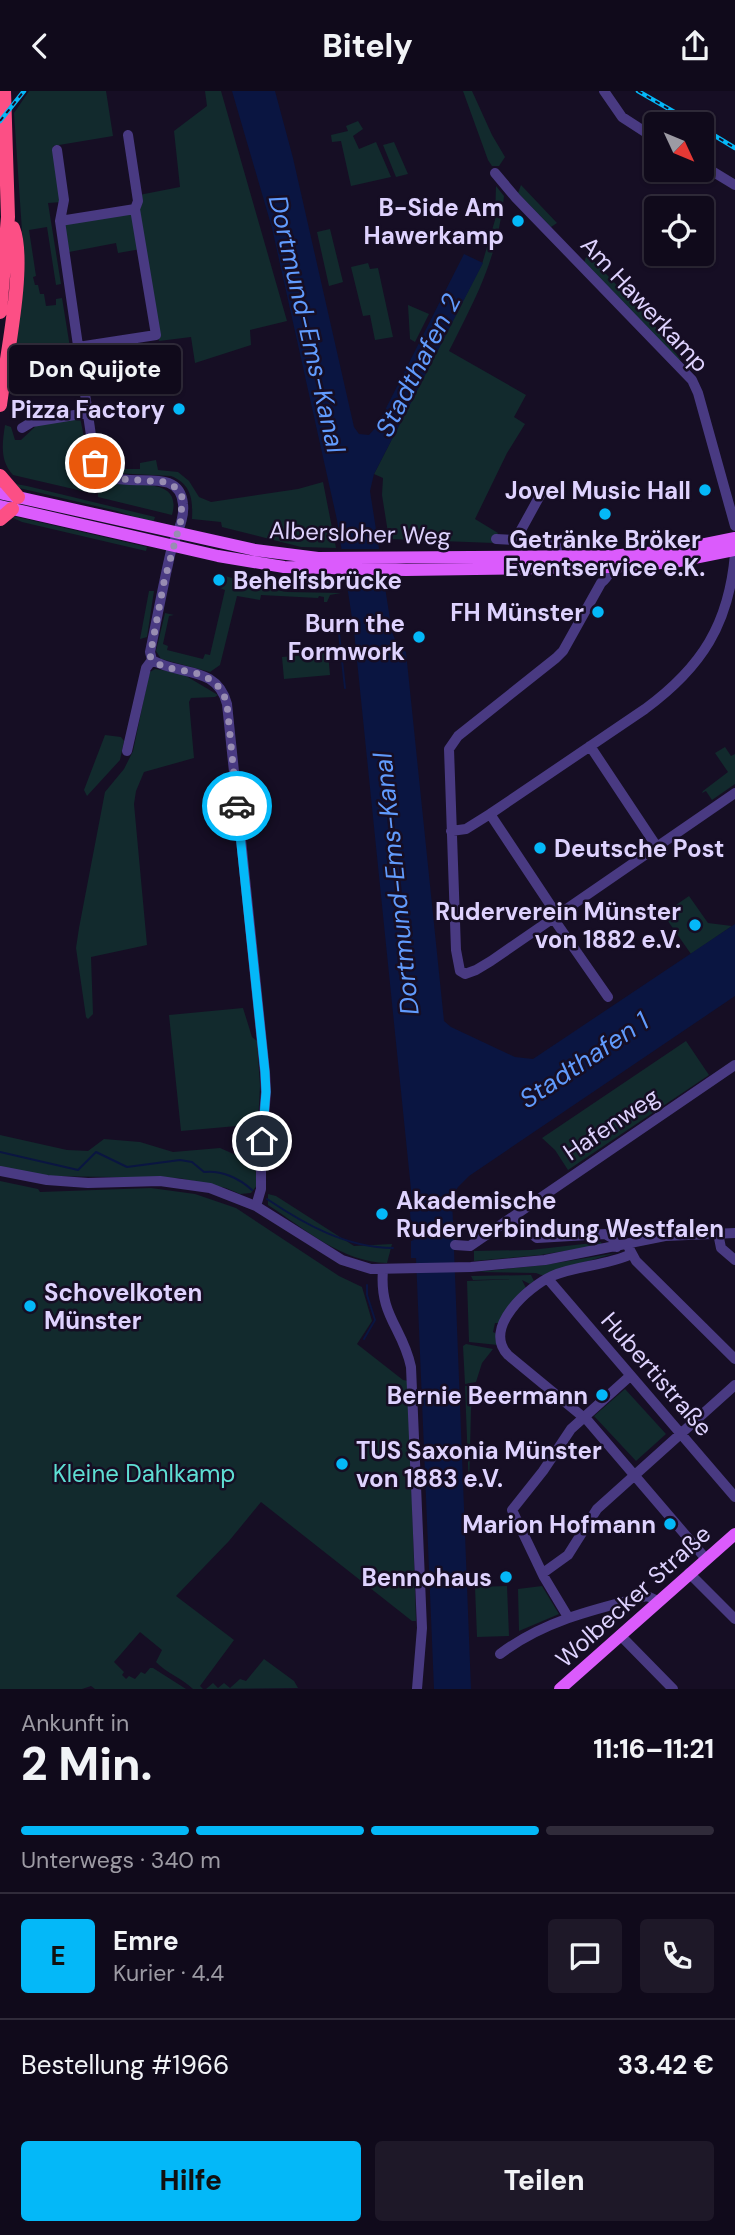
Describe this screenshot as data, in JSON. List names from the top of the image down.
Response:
{
  "streets": {
    "main road": ["Albersloher Weg", "Wolbecker Straße"],
    "street": ["Am Hawerkamp", "Hafenweg", "Hubertistraße"]
  },
  "water": ["Dortmund-Ems-Kanal", "Stadthafen 2", "Stadthafen 1"],
  "parks": ["Kleine Dahlkamp"],
  "places": [
    "B-Side Am Hawerkamp",
    "Pizza Factory",
    "Don Quijote",
    "Jovel Music Hall",
    "Getränke Bröker Eventservice e.K.",
    "Behelfsbrücke",
    "FH Münster",
    "Burn the Formwork",
    "Deutsche Post",
    "Ruderverein Münster von 1882 e.V.",
    "Akademische Ruderverbindung Westfalen",
    "Schovelkoten Münster",
    "Bernie Beermann",
    "TUS Saxonia Münster von 1883 e.V.",
    "Marion Hofmann",
    "Bennohaus"
  ],
  "north": "bottom right",
  "page": {
    "header": "Bitely",
    "bubble": "Don Quijote",
    "heading": ["2 Min.", "Ankunft in", "11:16–11:21"],
    "panel": [
      "Emre",
      "Kurier · 4.4",
      "Bestellung #1966",
      "33.42 €"
    ],
    "bar": "Unterwegs · 340 m",
    "round": "E",
    "buttons": ["Hilfe", "Teilen"]
  }
}
